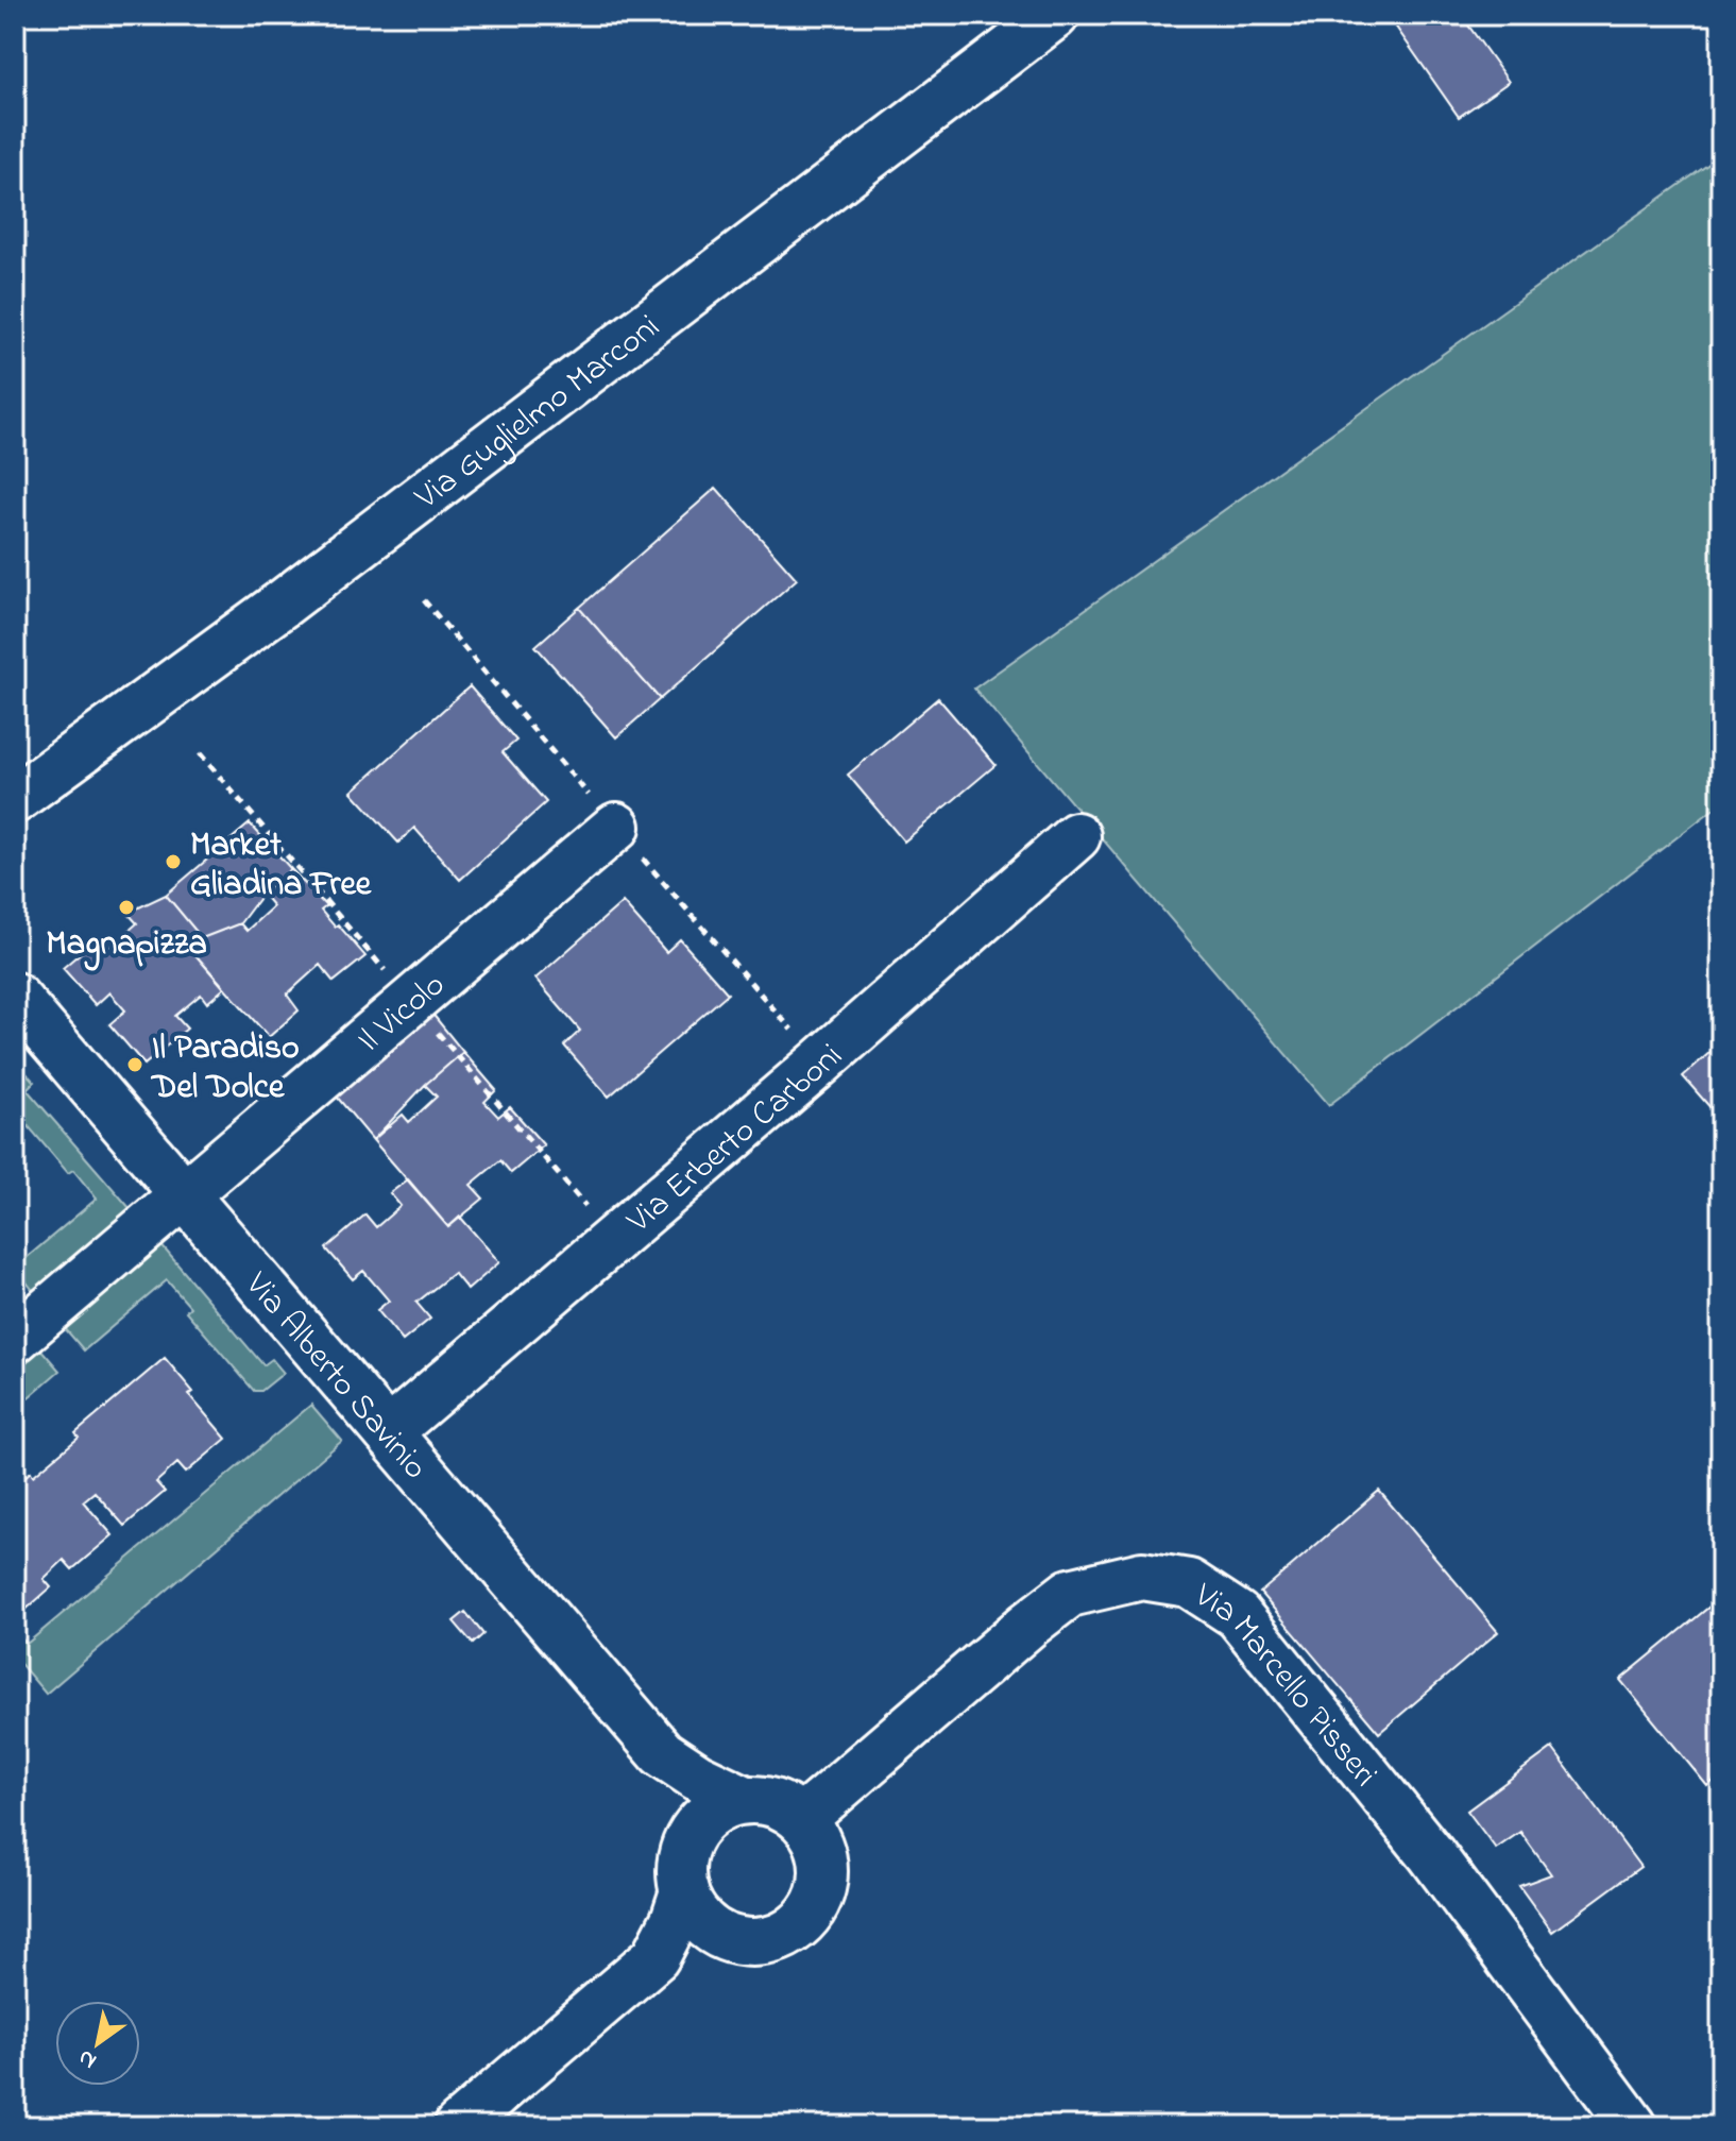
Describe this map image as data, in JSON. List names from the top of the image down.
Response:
{
  "streets": {
    "street": [
      "Via Guglielmo Marconi",
      "Il Vicolo",
      "Via Erberto Carboni",
      "Via Alberto Savinio",
      "Via Marcello Pisseri"
    ]
  },
  "crossings": [
    ["Il Vicolo", "Via Alberto Savinio"],
    ["Via Erberto Carboni", "Via Alberto Savinio"]
  ],
  "places": ["Market Gliadina Free", "Magnapizza", "Il Paradiso Del Dolce"],
  "north": "bottom left"
}
